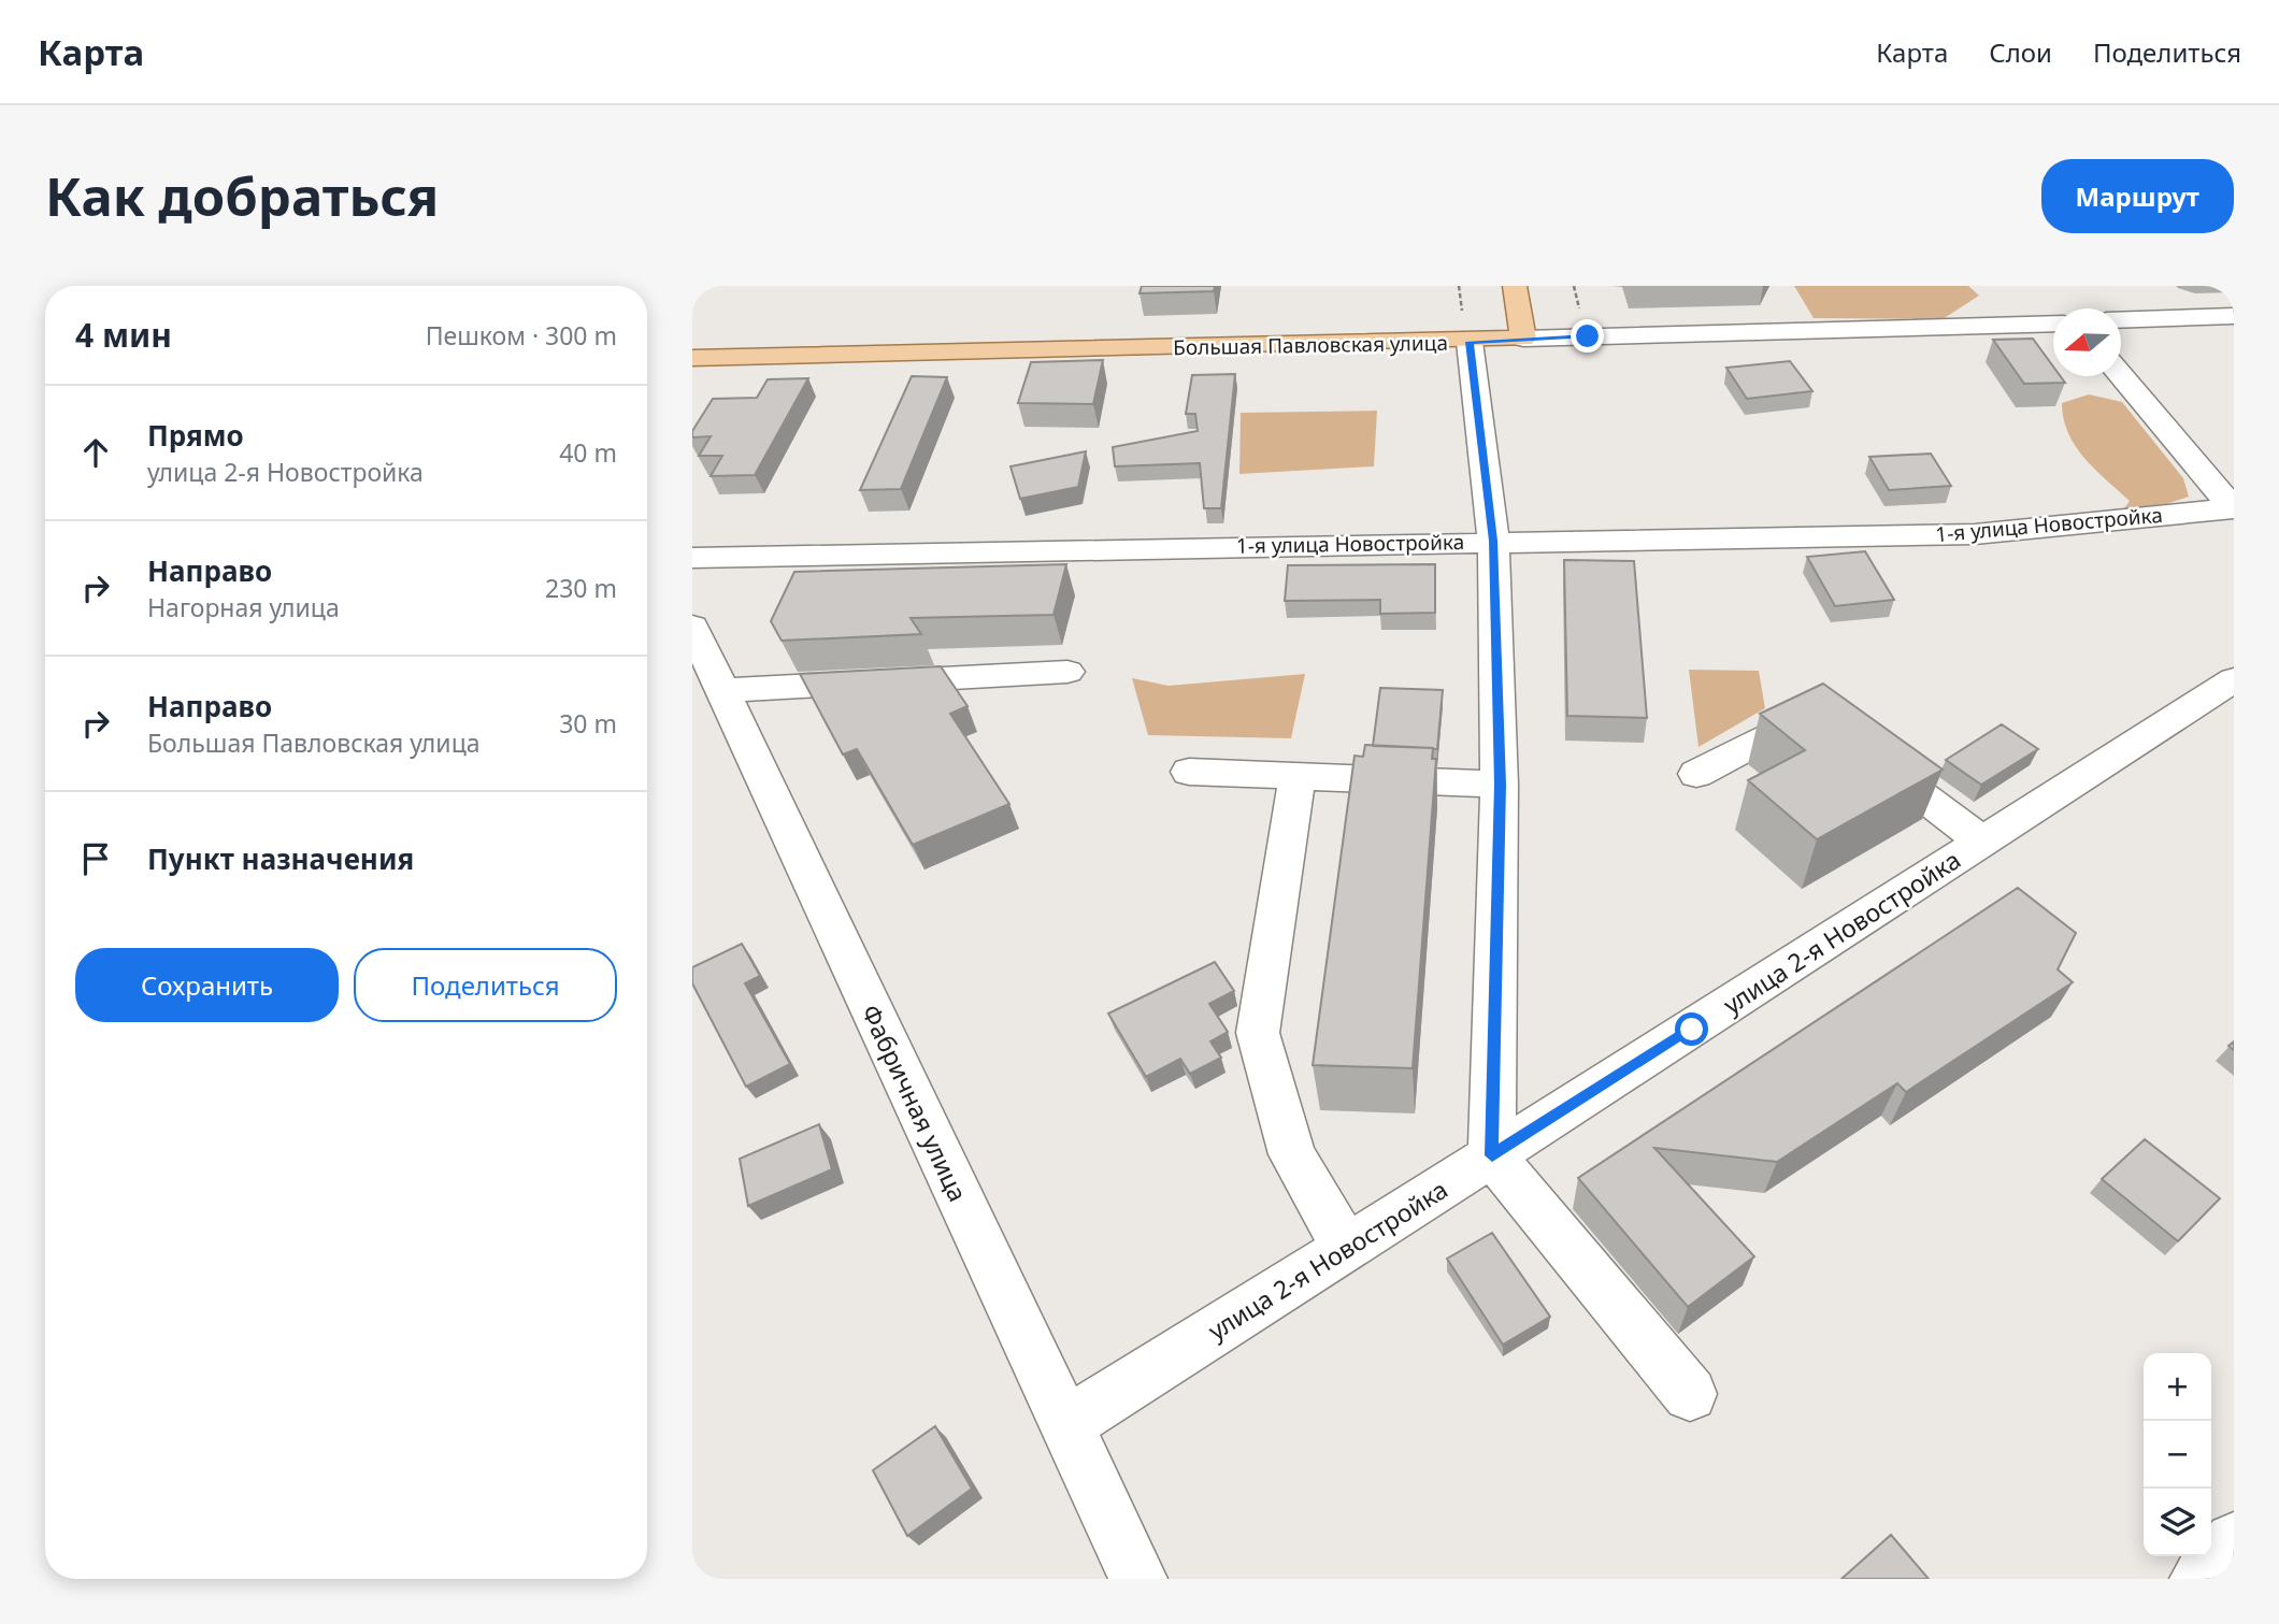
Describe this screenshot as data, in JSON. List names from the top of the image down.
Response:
{
  "streets": {
    "main road": ["Большая Павловская улица"],
    "street": ["1-я улица Новостройка", "улица 2-я Новостройка", "Фабричная улица"]
  },
  "crossings": [
    ["улица 2-я Новостройка", "Фабричная улица"]
  ],
  "north": "left",
  "page": {
    "header": "Карта",
    "nav": ["Карта", "Слои", "Поделиться"],
    "buttons": [
      "Маршрут",
      ["Сохранить", "Поделиться"]
    ],
    "title": "Как добраться",
    "heading": ["4 мин", "Пешком · 300 m"],
    "list": [
      ["Прямо", "улица 2-я Новостройка", "40 m"],
      ["Направо", "Нагорная улица", "230 m"],
      ["Направо", "Большая Павловская улица", "30 m"],
      "Пункт назначения"
    ],
    "map_buttons": ["+", "−"]
  }
}
